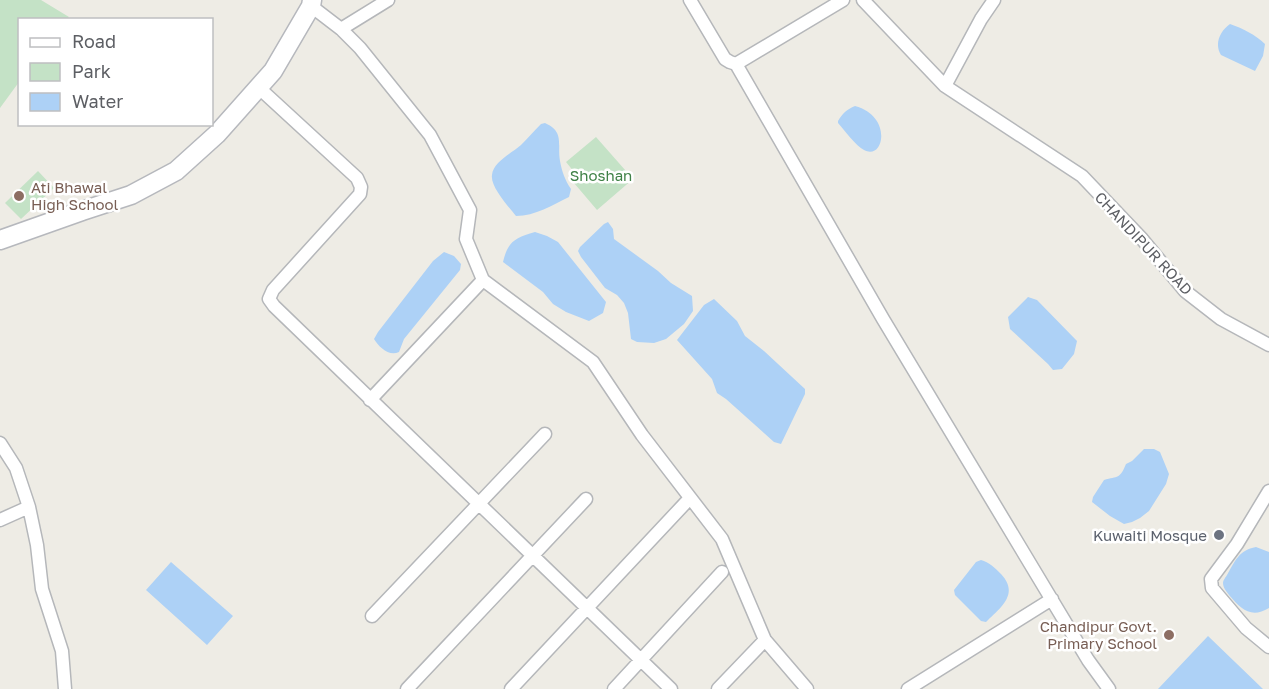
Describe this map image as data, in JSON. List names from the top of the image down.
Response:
{
  "streets": {
    "street": ["CHANDIPUR ROAD"]
  },
  "parks": ["Shoshan"],
  "places": ["Ati Bhawal High School", "Kuwaiti Mosque", "Chandipur Govt. Primary School"],
  "legend": ["Road", "Park", "Water"]
}
